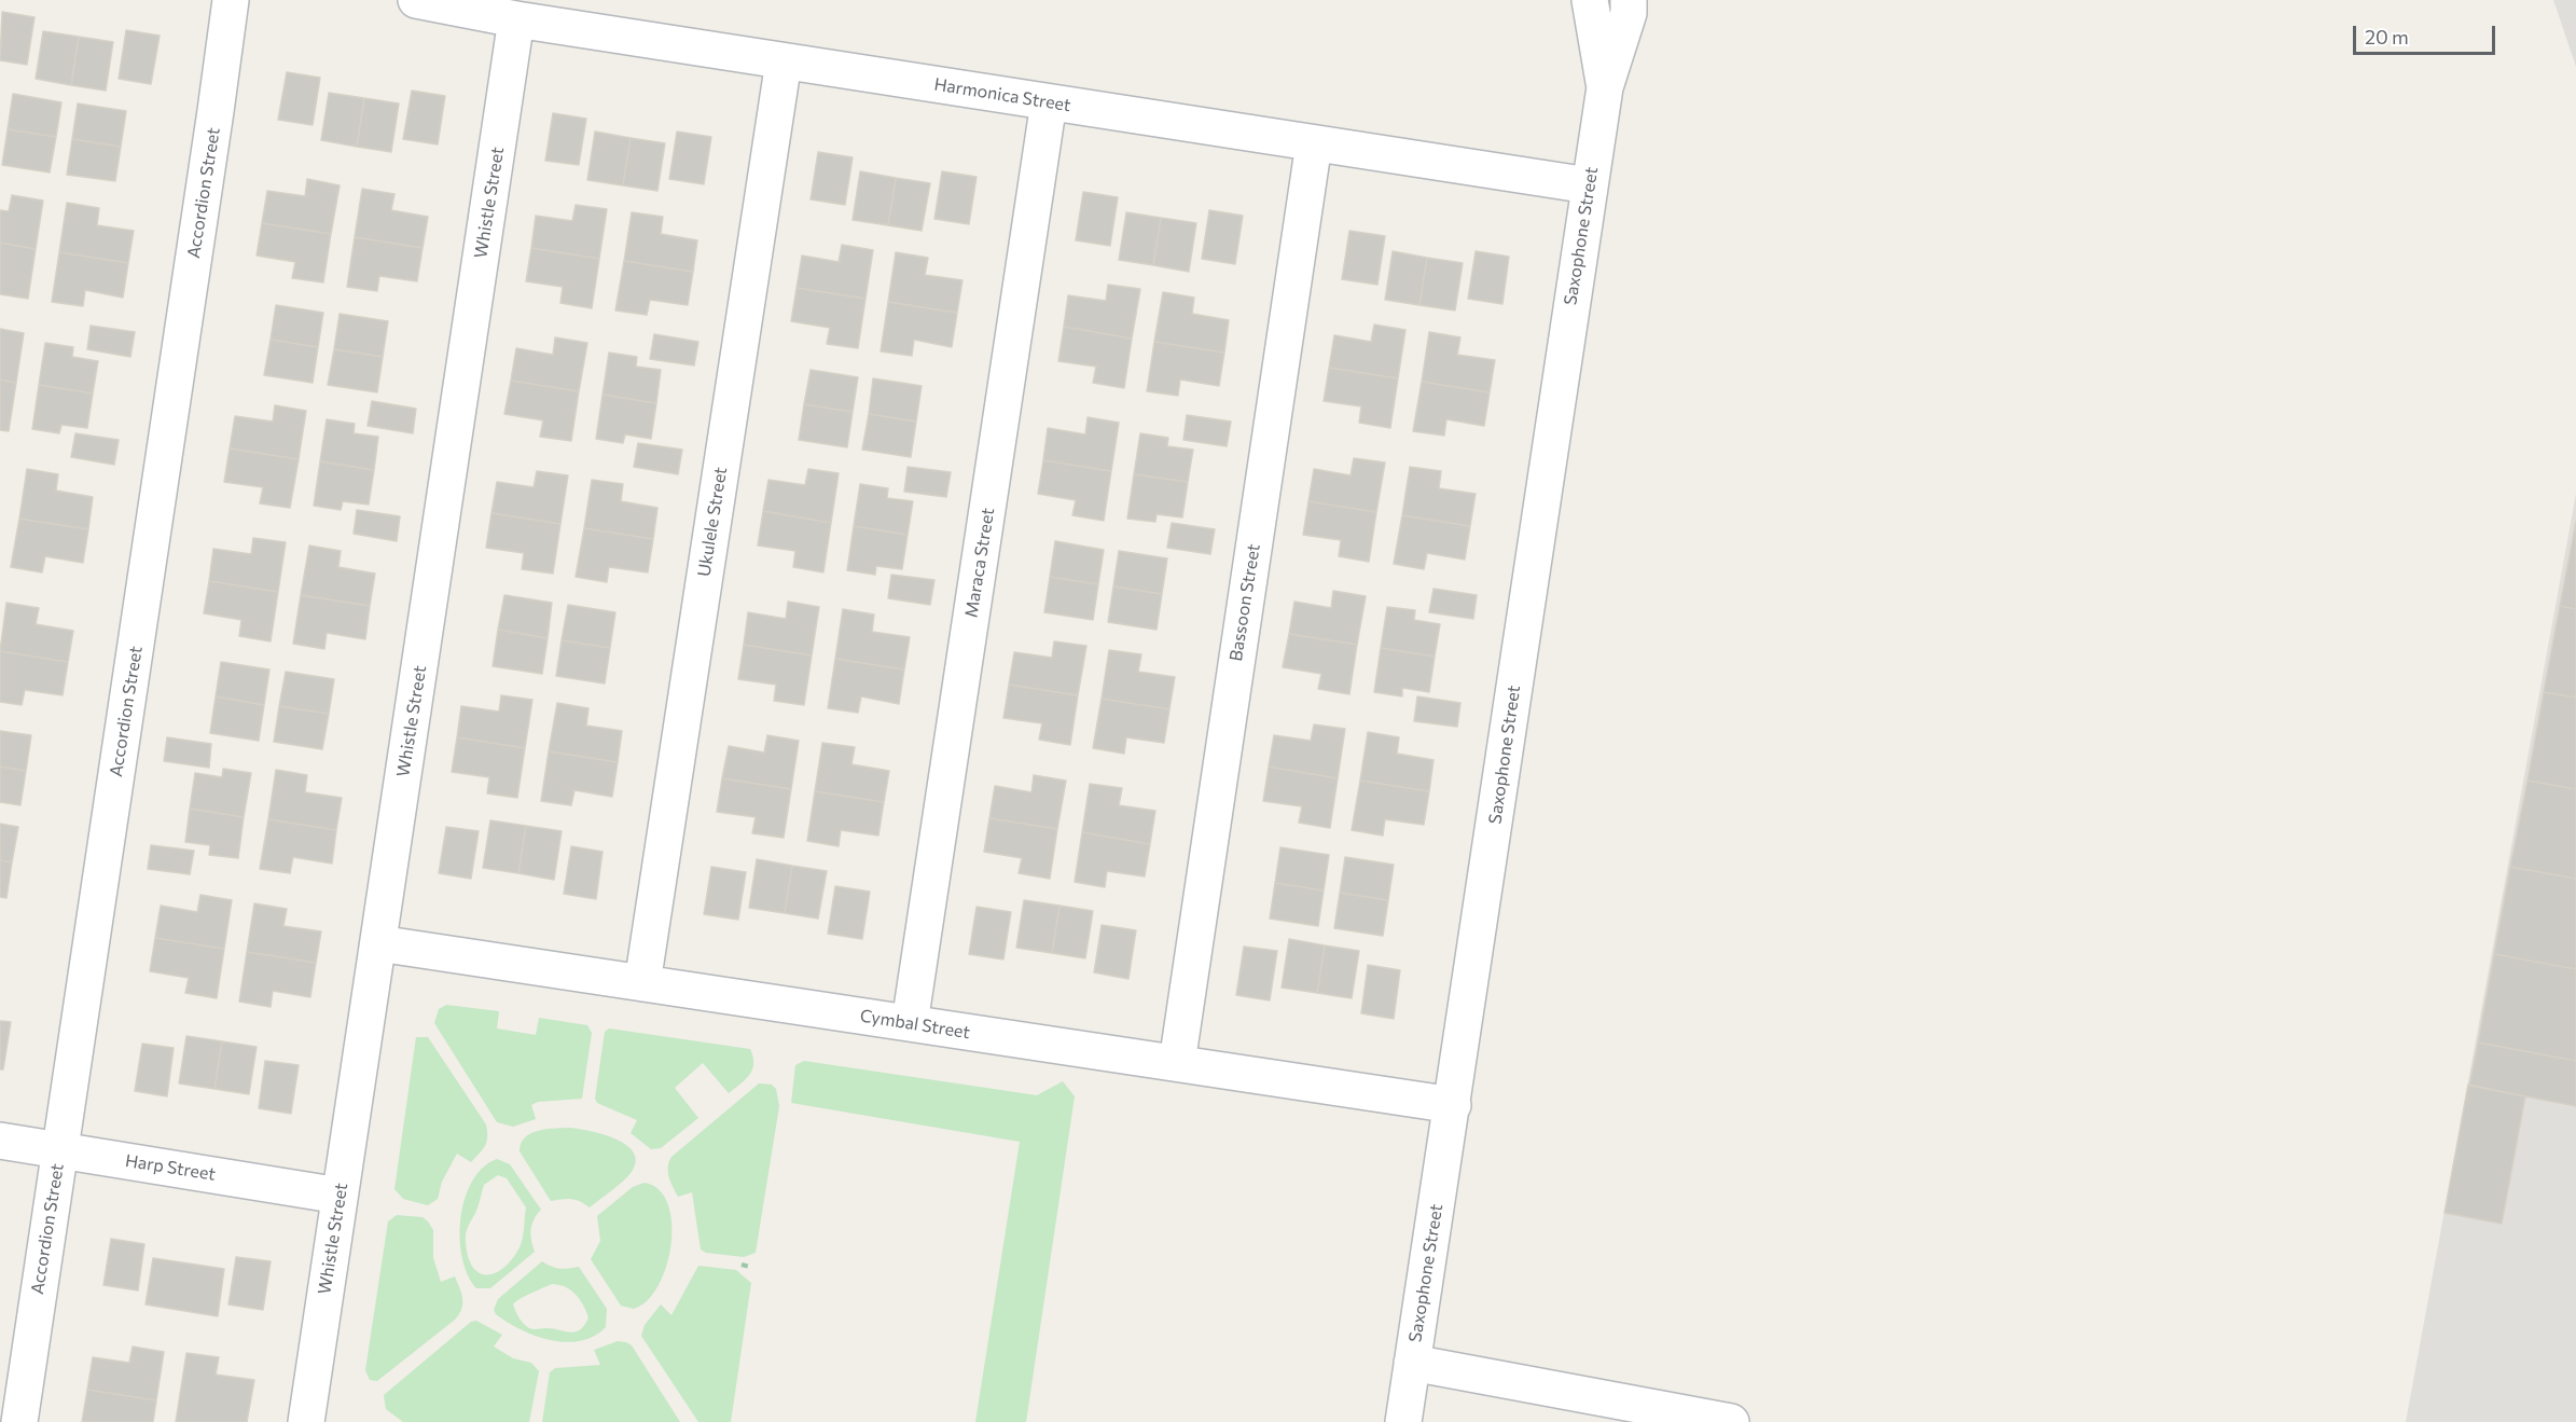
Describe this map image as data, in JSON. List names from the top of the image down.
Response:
{
  "streets": {
    "street": [
      "Harmonica Street",
      "Accordion Street",
      "Whistle Street",
      "Saxophone Street",
      "Ukulele Street",
      "Maraca Street",
      "Bassoon Street",
      "Cymbal Street",
      "Harp Street"
    ]
  },
  "crossings": [
    ["Harmonica Street", "Whistle Street"],
    ["Harmonica Street", "Saxophone Street"],
    ["Harmonica Street", "Ukulele Street"],
    ["Harmonica Street", "Maraca Street"],
    ["Harmonica Street", "Bassoon Street"],
    ["Accordion Street", "Harp Street"],
    ["Whistle Street", "Cymbal Street"],
    ["Whistle Street", "Harp Street"],
    ["Saxophone Street", "Cymbal Street"],
    ["Ukulele Street", "Cymbal Street"],
    ["Maraca Street", "Cymbal Street"],
    ["Bassoon Street", "Cymbal Street"]
  ],
  "scale_bar": "20 m"
}
